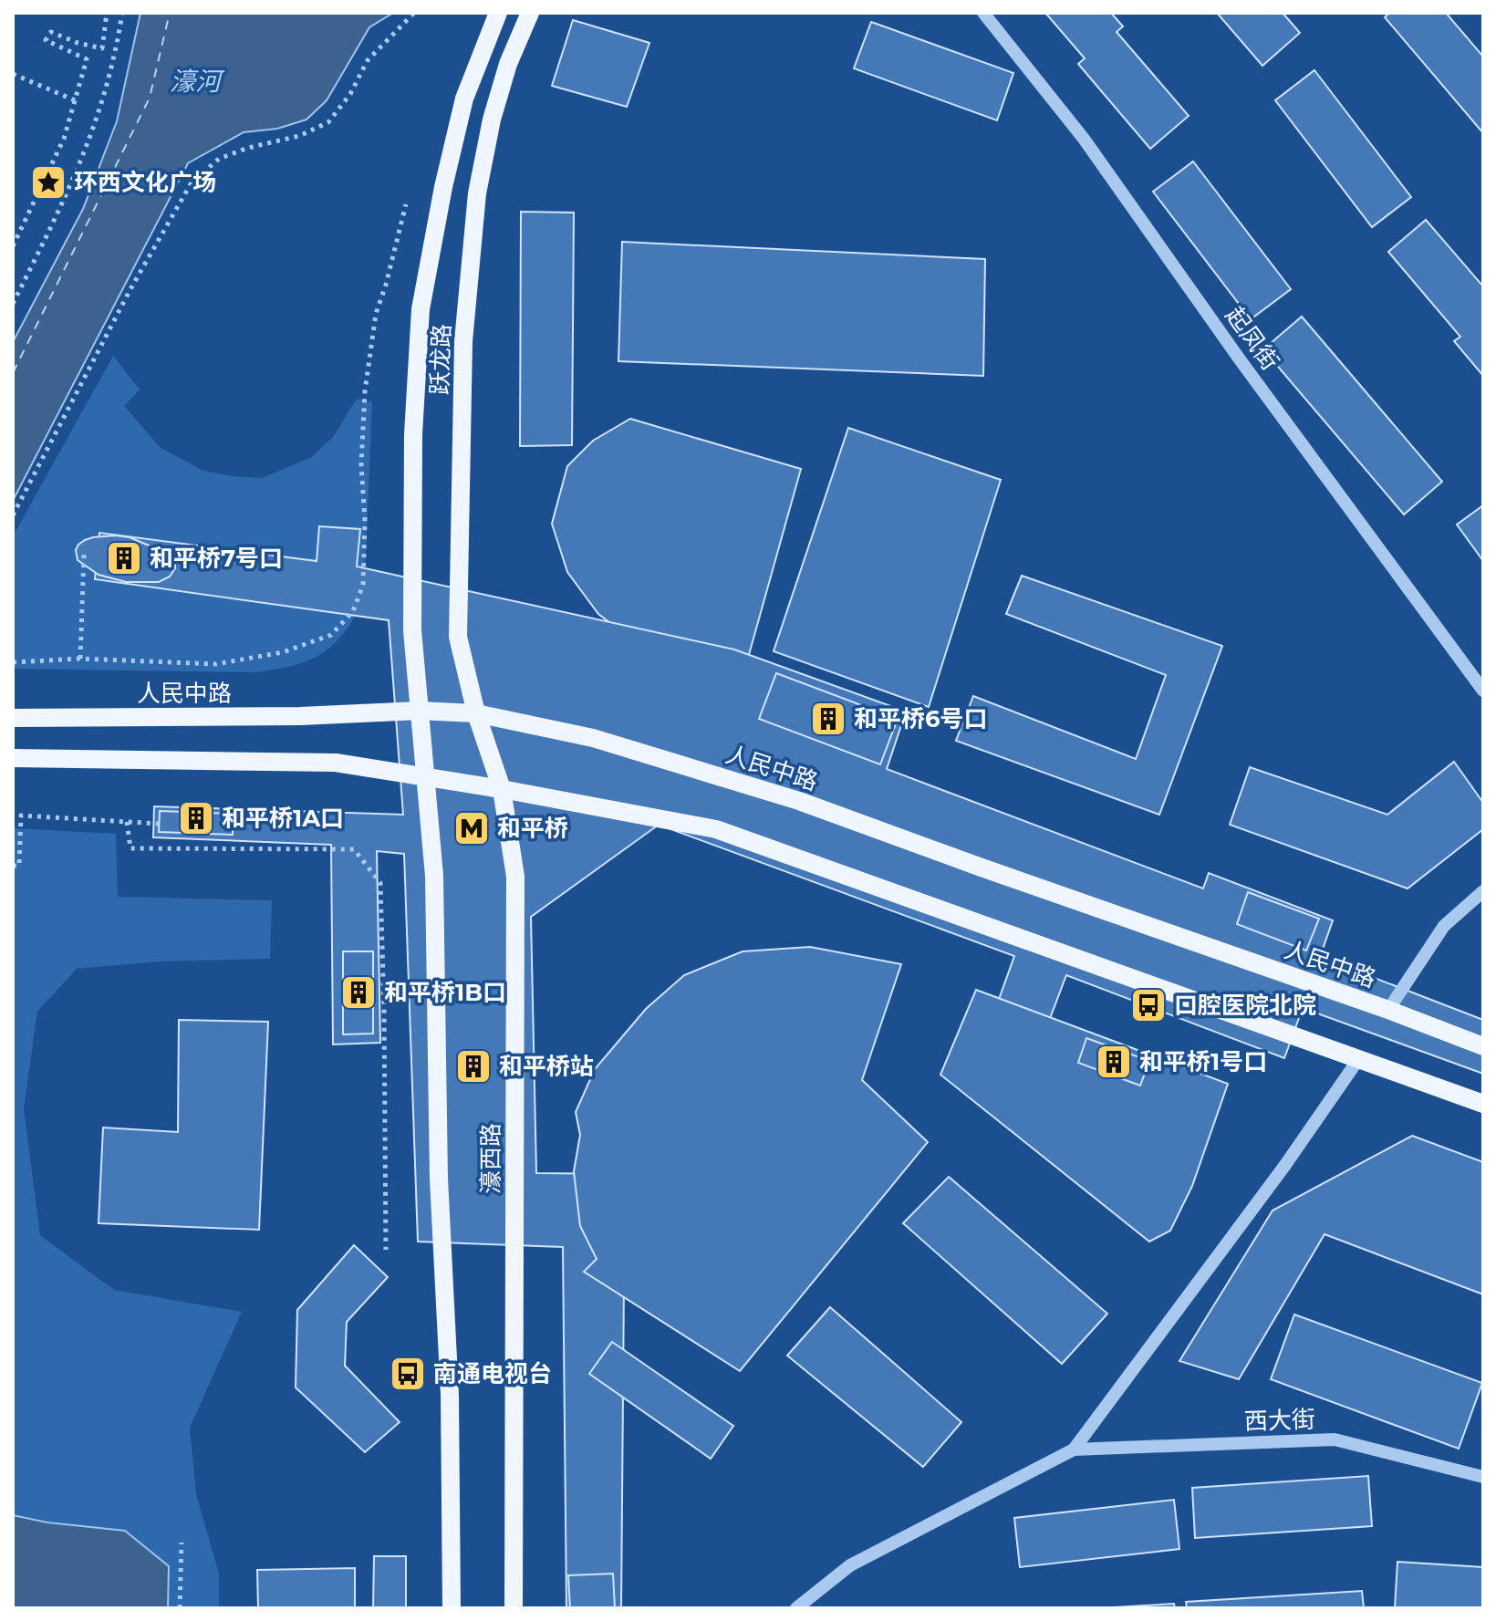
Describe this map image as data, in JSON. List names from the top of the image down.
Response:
{
  "streets": {
    "main road": ["跃龙路", "人民中路", "濠西路"],
    "street": ["起凤街", "西大街"]
  },
  "crossings": [
    ["跃龙路", "人民中路"],
    ["跃龙路", "濠西路"],
    ["人民中路", "濠西路"]
  ],
  "water": ["濠河"],
  "places": {
    "place": ["环西文化广场"],
    "building": [
      "和平桥7号口",
      "和平桥6号口",
      "和平桥1A口",
      "和平桥1B口",
      "和平桥1号口",
      "和平桥站"
    ],
    "metro station": ["和平桥"],
    "bus stop": ["口腔医院北院", "南通电视台"]
  }
}
